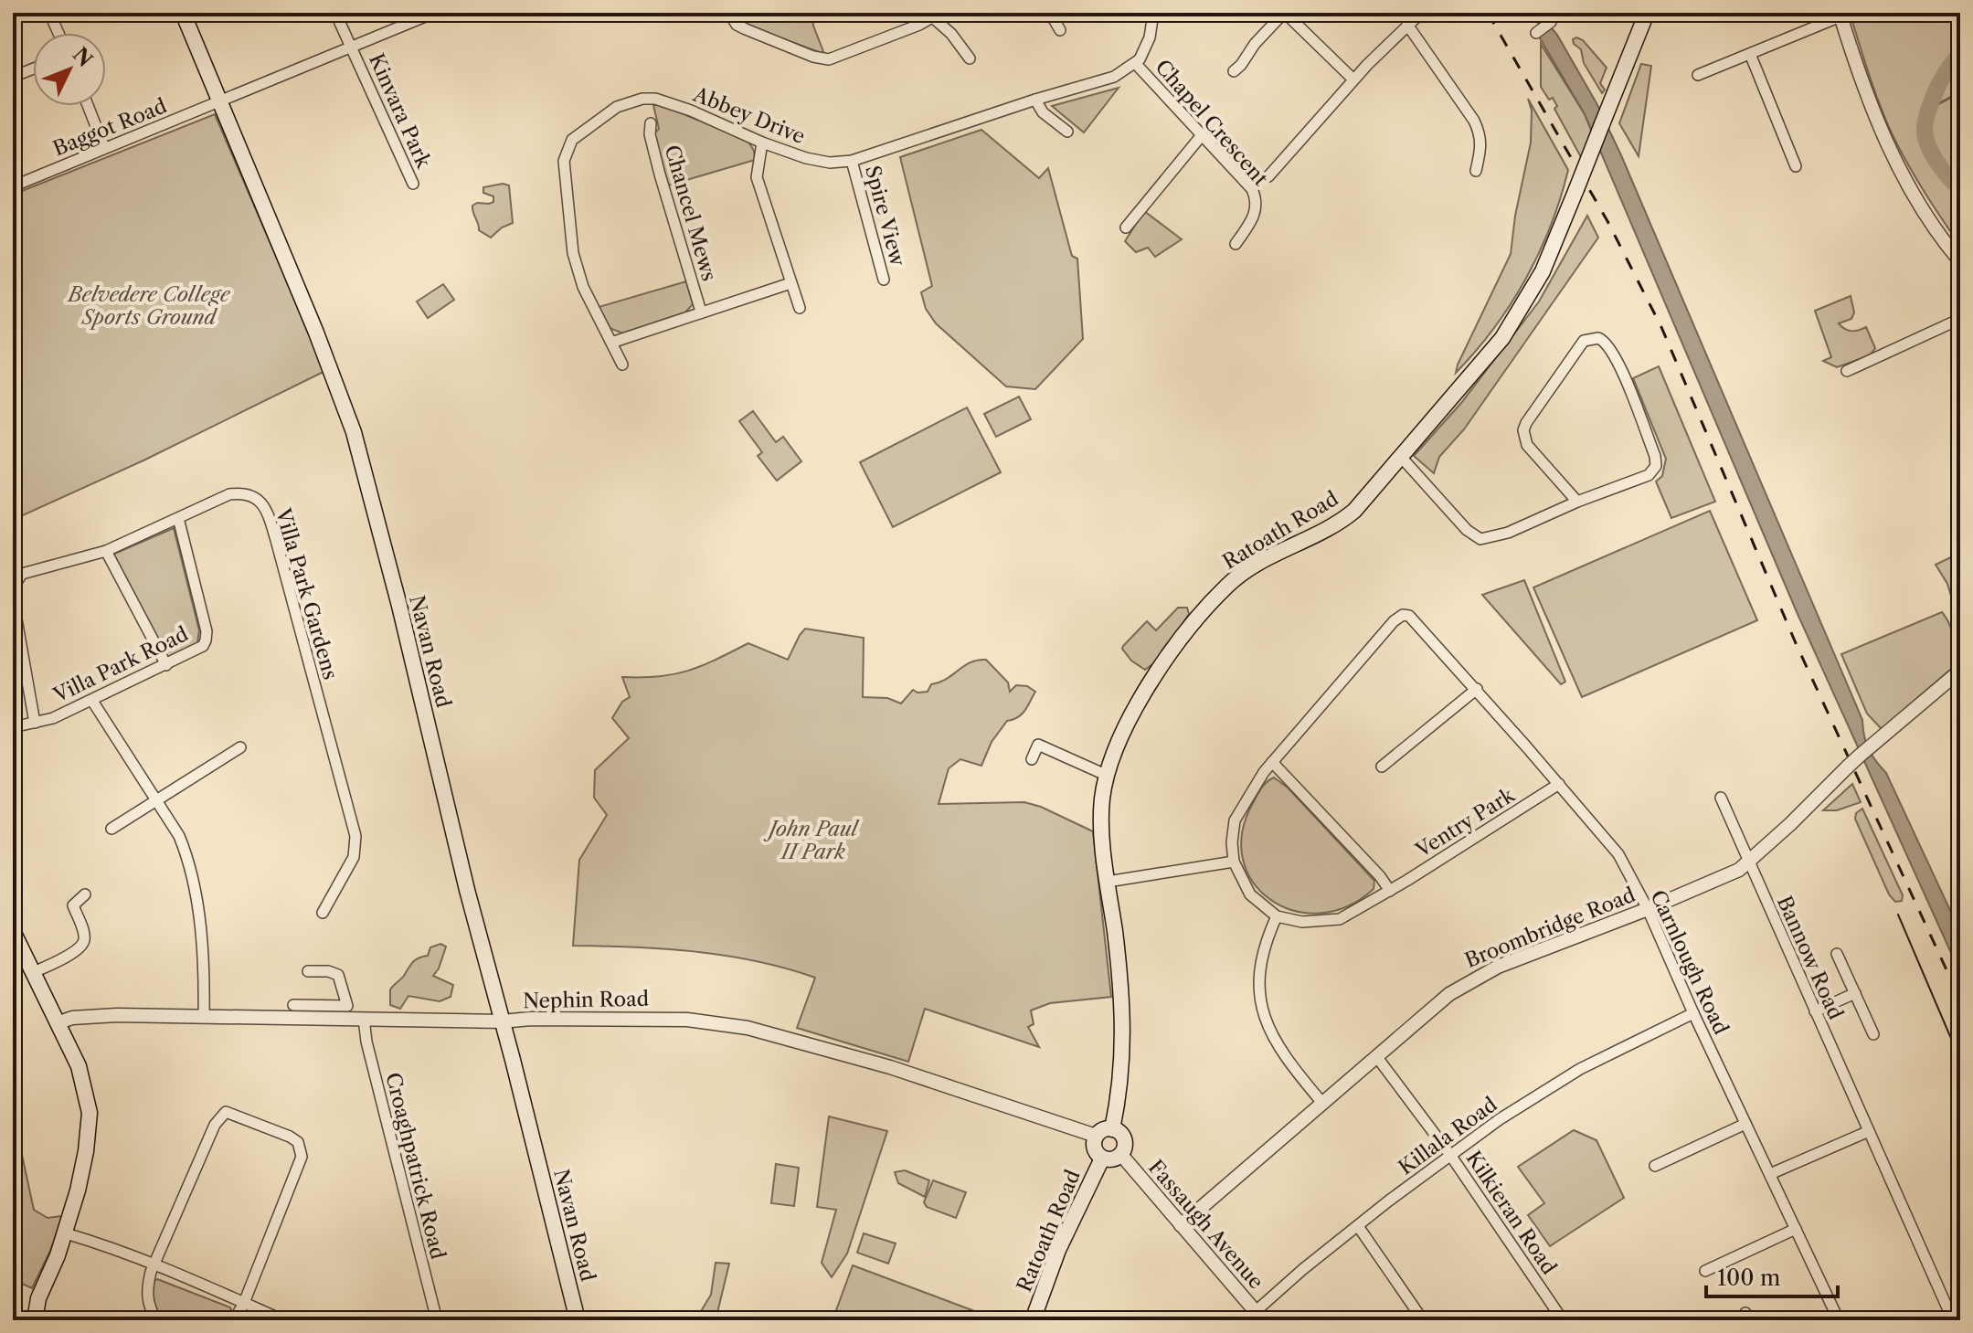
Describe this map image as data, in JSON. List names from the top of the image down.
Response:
{
  "streets": {
    "main road": ["Ratoath Road", "Navan Road"],
    "street": [
      "Kinvara Park",
      "Abbey Drive",
      "Chapel Crescent",
      "Baggot Road",
      "Chancel Mews",
      "Spire View",
      "Villa Park Gardens",
      "Villa Park Road",
      "Ventry Park",
      "Broombridge Road",
      "Bannow Road",
      "Carnlough Road",
      "Nephin Road",
      "Killala Road",
      "Croaghpatrick Road",
      "Kilkieran Road",
      "Fassaugh Avenue"
    ]
  },
  "crossings": [
    ["Kinvara Park", "Baggot Road"],
    ["Abbey Drive", "Chapel Crescent"],
    ["Abbey Drive", "Spire View"],
    ["Baggot Road", "Navan Road"],
    ["Ratoath Road", "Nephin Road"],
    ["Ratoath Road", "Fassaugh Avenue"],
    ["Villa Park Gardens", "Villa Park Road"],
    ["Navan Road", "Nephin Road"],
    ["Ventry Park", "Carnlough Road"],
    ["Broombridge Road", "Bannow Road"],
    ["Broombridge Road", "Carnlough Road"],
    ["Broombridge Road", "Kilkieran Road"],
    ["Broombridge Road", "Fassaugh Avenue"],
    ["Carnlough Road", "Killala Road"],
    ["Nephin Road", "Croaghpatrick Road"],
    ["Nephin Road", "Fassaugh Avenue"],
    ["Killala Road", "Kilkieran Road"],
    ["Killala Road", "Fassaugh Avenue"]
  ],
  "parks": ["Belvedere College Sports Ground", "John Paul II Park"],
  "scale_bar": "100 m",
  "north": "top right"
}
